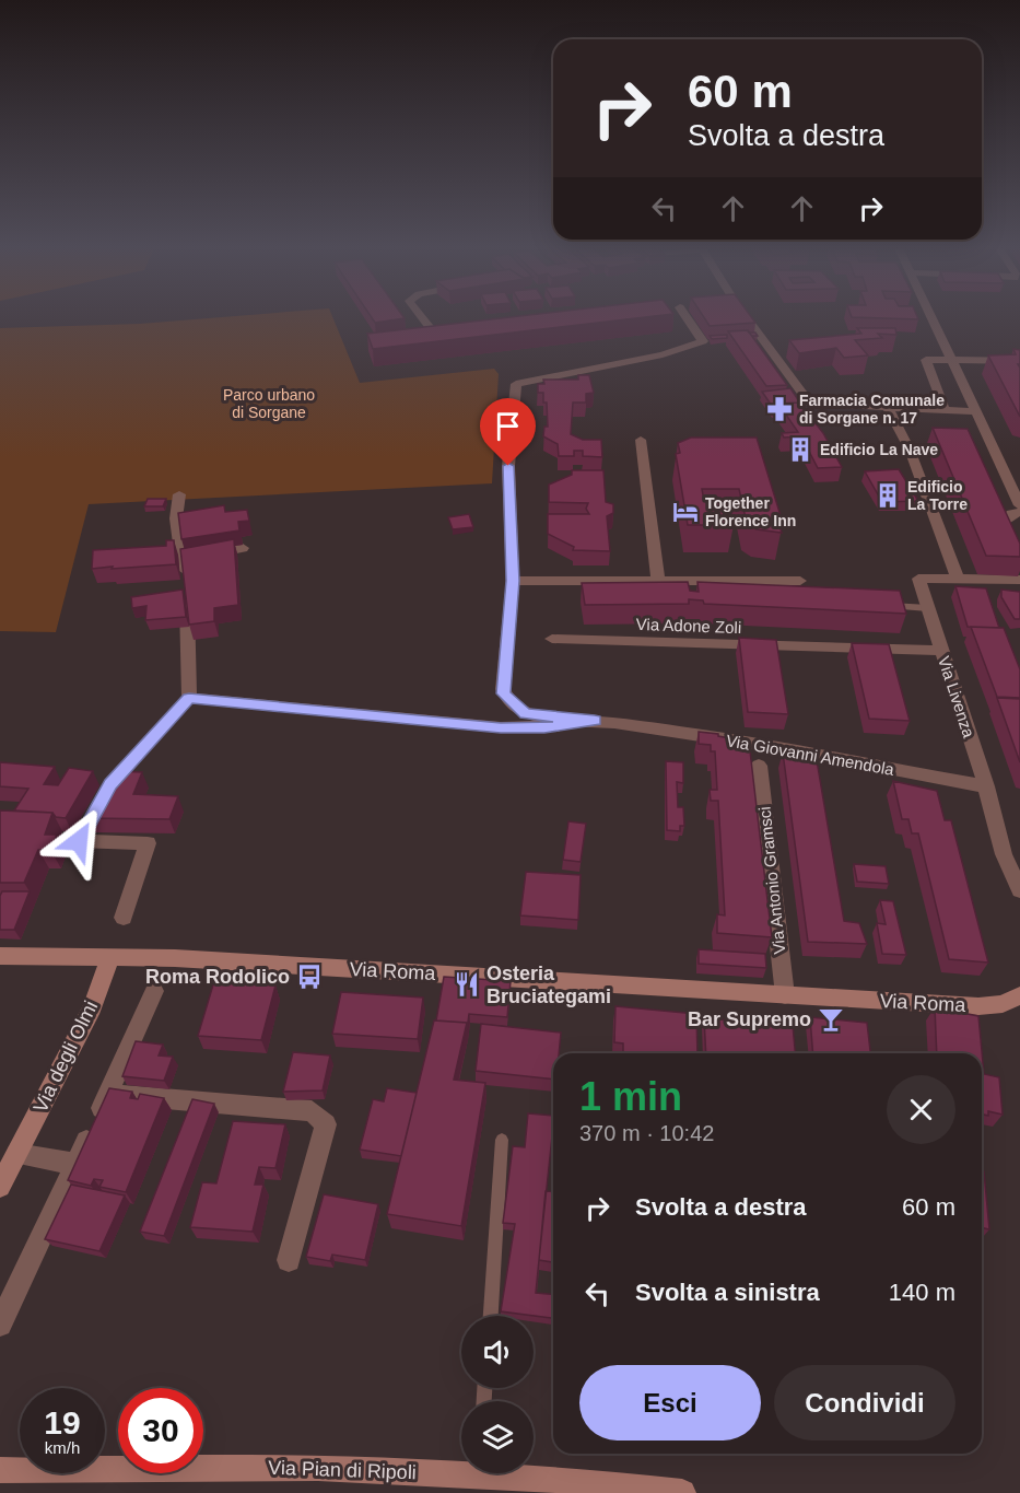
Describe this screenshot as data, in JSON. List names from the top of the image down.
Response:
{
  "streets": {
    "street": [
      "Via Adone Zoli",
      "Via Livenza",
      "Via Giovanni Amendola",
      "Via Antonio Gramsci",
      "Via Roma",
      "Via degli Olmi",
      "Via Pian di Ripoli"
    ]
  },
  "crossings": [
    ["Via Adone Zoli", "Via Livenza"],
    ["Via Livenza", "Via Giovanni Amendola"],
    ["Via Antonio Gramsci", "Via Roma"],
    ["Via Roma", "Via degli Olmi"]
  ],
  "parks": ["Parco urbano di Sorgane"],
  "places": {
    "pharmacy": ["Farmacia Comunale di Sorgane n. 17"],
    "building": ["Edificio La Nave", "Edificio La Torre"],
    "hotel": ["Together Florence Inn"],
    "bus stop": ["Roma Rodolico"],
    "restaurant": ["Osteria Bruciategami"],
    "bar": ["Bar Supremo"]
  },
  "page": {
    "turn": ["60 m", "Svolta a destra"],
    "heading": ["1 min", "370 m · 10:42"],
    "list": [
      {
        "name": "Svolta a destra",
        "value": "60 m"
      },
      {
        "name": "Svolta a sinistra",
        "value": "140 m"
      }
    ],
    "buttons": ["Esci", "Condividi"],
    "speed": "19 km/h",
    "limit": "30"
  }
}
